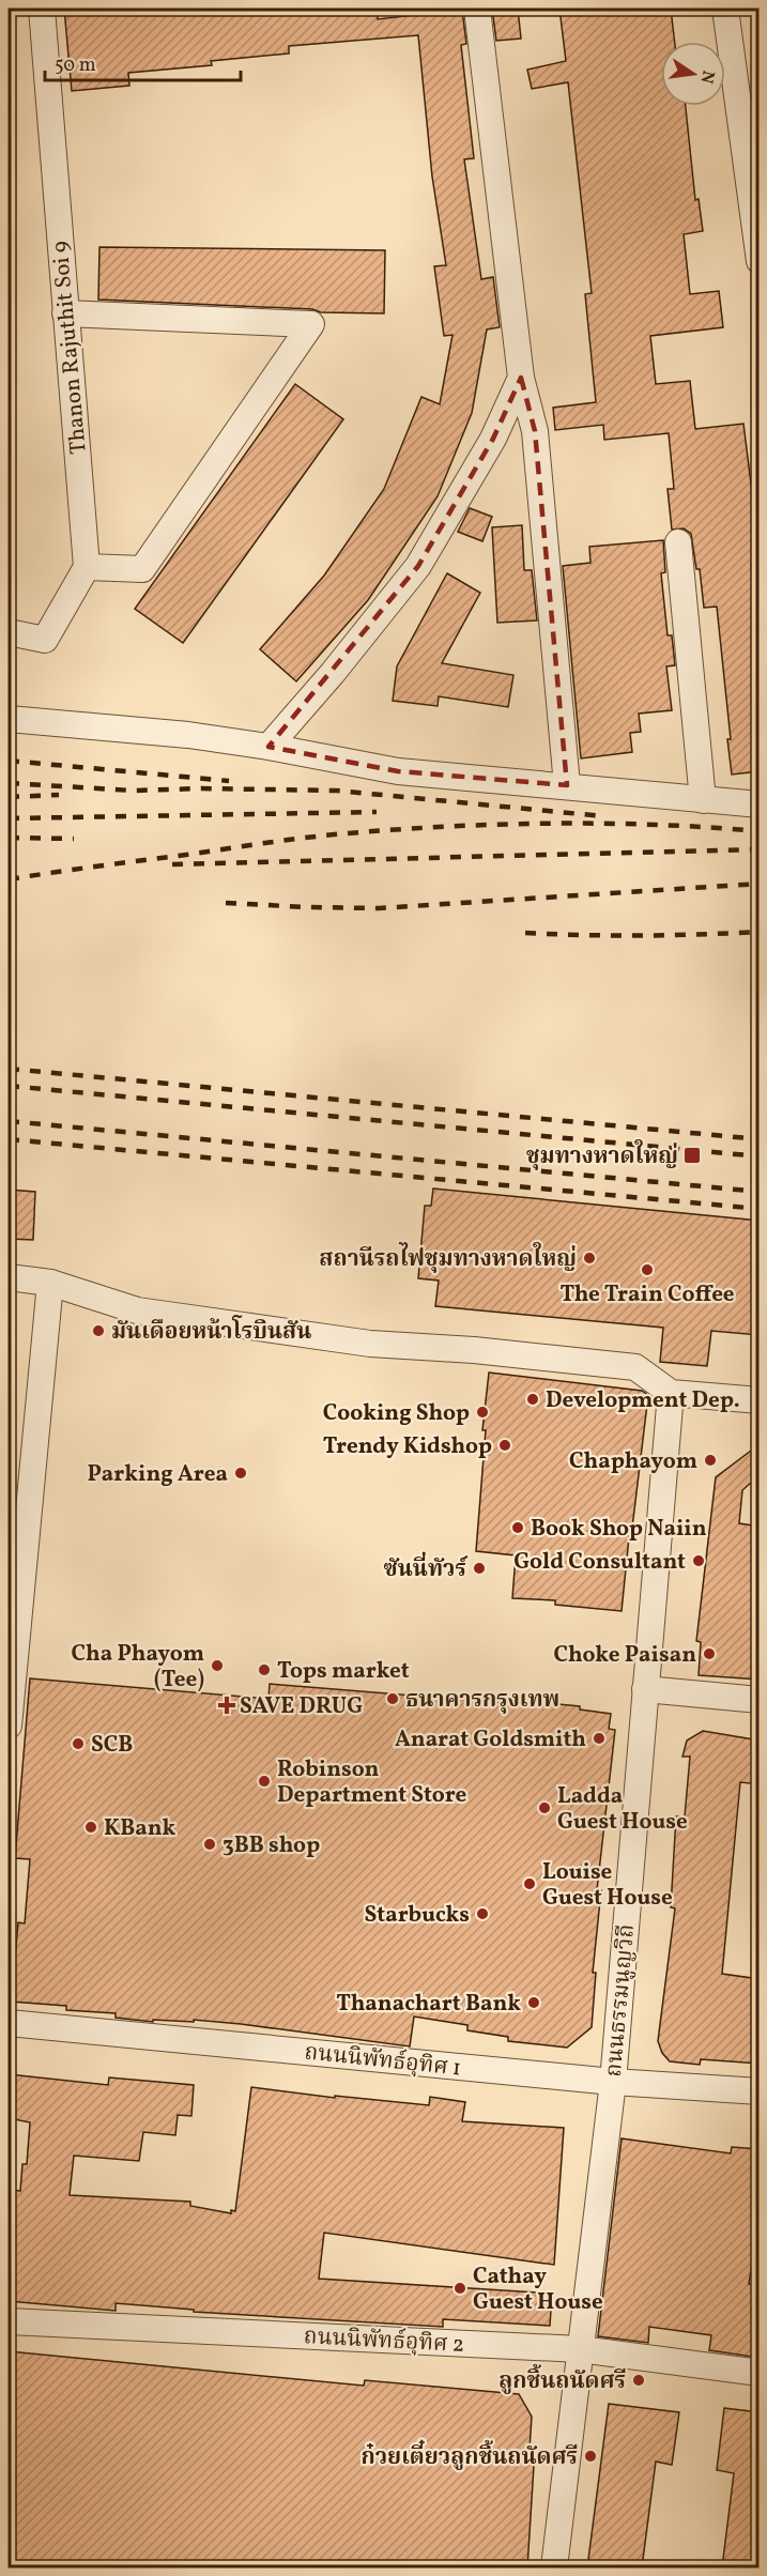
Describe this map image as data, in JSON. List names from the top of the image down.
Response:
{
  "streets": {
    "street": [
      "Thanon Rajuthit Soi 9",
      "ถนนธรรมนูญวิถี",
      "ถนนนิพัทธ์อุทิศ 1",
      "ถนนนิพัทธ์อุทิศ 2"
    ]
  },
  "crossings": [
    ["ถนนธรรมนูญวิถี", "ถนนนิพัทธ์อุทิศ 1"],
    ["ถนนธรรมนูญวิถี", "ถนนนิพัทธ์อุทิศ 2"]
  ],
  "places": {
    "transit": ["ชุมทางหาดใหญ่"],
    "other": [
      "สถานีรถไฟชุมทางหาดใหญ่",
      "The Train Coffee",
      "มันเดือยหน้าโรบินสัน",
      "Development Dep.",
      "Cooking Shop",
      "Trendy Kidshop",
      "Chaphayom",
      "Parking Area",
      "Book Shop Naiin",
      "Gold Consultant",
      "ซันนี่ทัวร์",
      "Choke Paisan",
      "Cha Phayom (Tee)",
      "Tops market",
      "ธนาคารกรุงเทพ",
      "Anarat Goldsmith",
      "SCB",
      "Robinson Department Store",
      "Ladda Guest House",
      "KBank",
      "3BB shop",
      "Louise Guest House",
      "Starbucks",
      "Thanachart Bank",
      "Cathay Guest House",
      "ลูกชิ้นถนัดศรี",
      "ก๋วยเตี๋ยวลูกชิ้นถนัดศรี"
    ],
    "health": ["SAVE DRUG"]
  },
  "scale_bar": "50 m",
  "north": "right"
}
